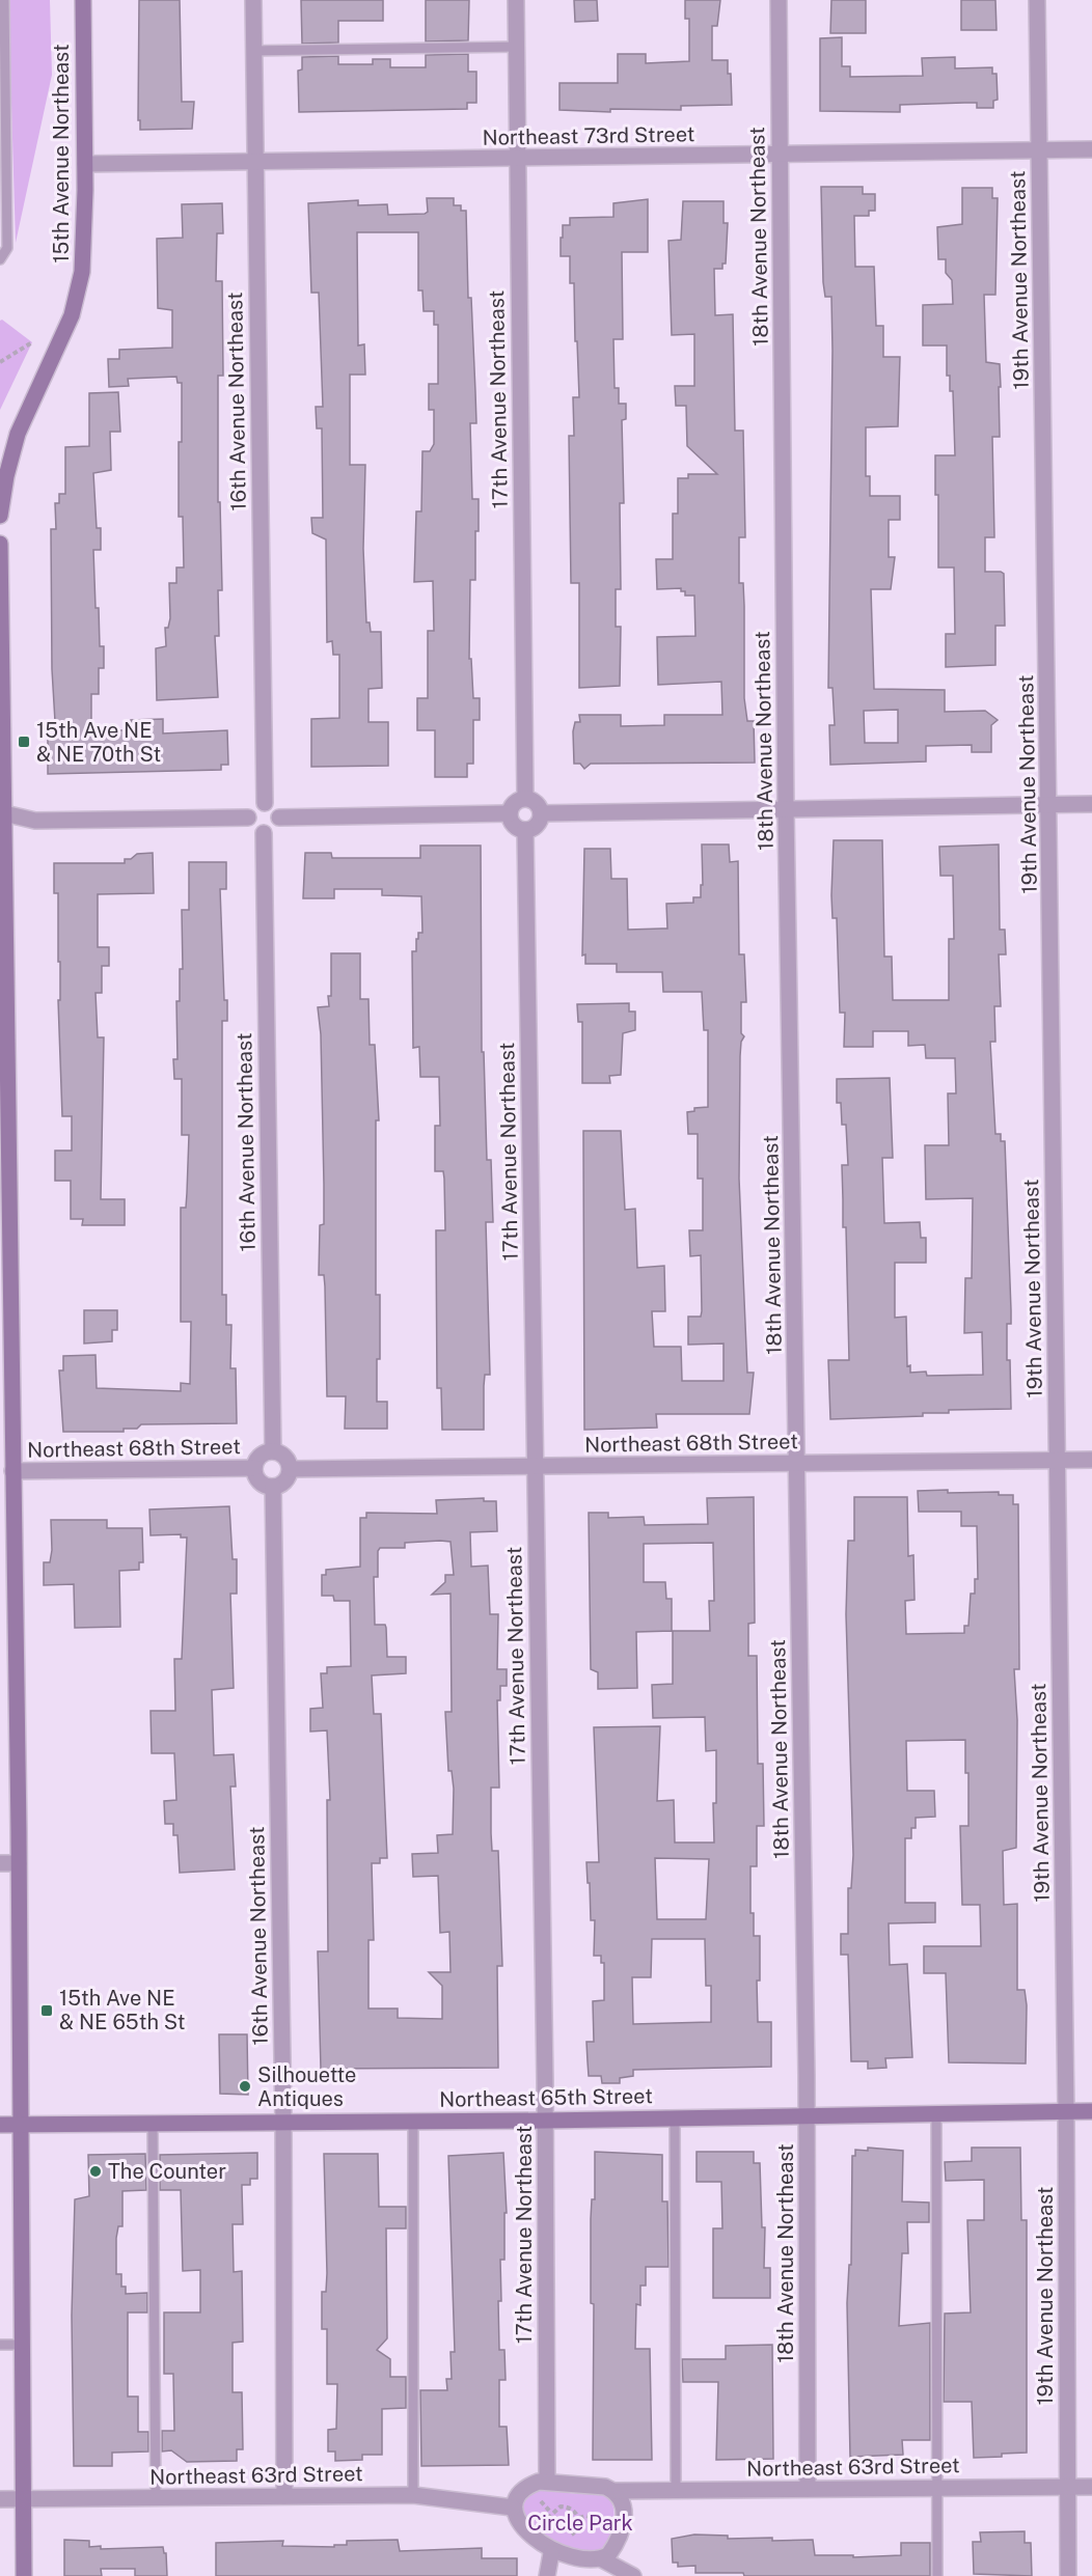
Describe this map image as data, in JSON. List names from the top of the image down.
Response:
{
  "streets": {
    "main road": ["15th Avenue Northeast", "Northeast 65th Street"],
    "street": [
      "Northeast 73rd Street",
      "18th Avenue Northeast",
      "19th Avenue Northeast",
      "17th Avenue Northeast",
      "16th Avenue Northeast",
      "Northeast 68th Street",
      "Northeast 63rd Street"
    ]
  },
  "crossings": [
    ["Northeast 73rd Street", "15th Avenue Northeast"],
    ["Northeast 73rd Street", "18th Avenue Northeast"],
    ["Northeast 73rd Street", "19th Avenue Northeast"],
    ["Northeast 73rd Street", "17th Avenue Northeast"],
    ["Northeast 73rd Street", "16th Avenue Northeast"],
    ["18th Avenue Northeast", "Northeast 68th Street"],
    ["18th Avenue Northeast", "Northeast 65th Street"],
    ["18th Avenue Northeast", "Northeast 63rd Street"],
    ["19th Avenue Northeast", "Northeast 68th Street"],
    ["19th Avenue Northeast", "Northeast 65th Street"],
    ["19th Avenue Northeast", "Northeast 63rd Street"],
    ["17th Avenue Northeast", "Northeast 68th Street"],
    ["17th Avenue Northeast", "Northeast 65th Street"],
    ["17th Avenue Northeast", "Northeast 63rd Street"],
    ["16th Avenue Northeast", "Northeast 68th Street"],
    ["16th Avenue Northeast", "Northeast 65th Street"],
    ["16th Avenue Northeast", "Northeast 63rd Street"]
  ],
  "parks": ["Circle Park"],
  "places": {
    "transit": ["15th Ave NE & NE 70th St", "15th Ave NE & NE 65th St"],
    "other": ["Silhouette Antiques", "The Counter"]
  }
}
